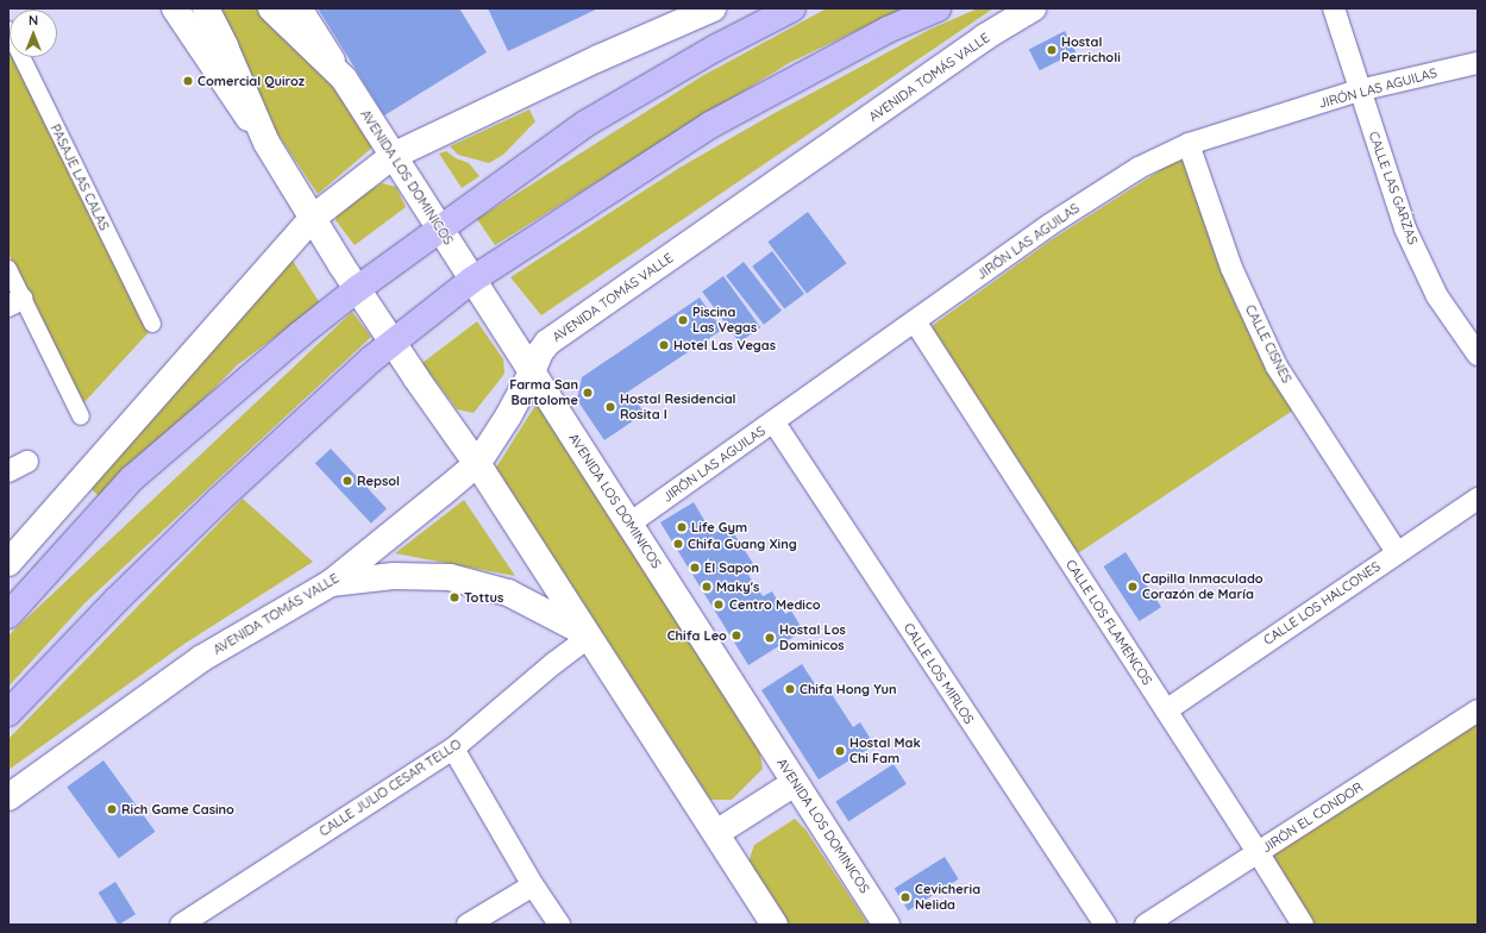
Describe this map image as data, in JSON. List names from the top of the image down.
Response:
{
  "streets": {
    "main road": ["AVENIDA TOMÁS VALLE", "AVENIDA LOS DOMINICOS"],
    "street": [
      "JIRÓN LAS AGUILAS",
      "PASAJE LAS CALAS",
      "CALLE LAS GARZAS",
      "CALLE CISNES",
      "CALLE LOS HALCONES",
      "CALLE LOS FLAMENCOS",
      "CALLE LOS MIRLOS",
      "CALLE JULIO CESAR TELLO",
      "JIRÓN EL CONDOR"
    ]
  },
  "crossings": [
    ["AVENIDA TOMÁS VALLE", "AVENIDA LOS DOMINICOS"],
    ["JIRÓN LAS AGUILAS", "AVENIDA LOS DOMINICOS"],
    ["JIRÓN LAS AGUILAS", "CALLE LAS GARZAS"],
    ["JIRÓN LAS AGUILAS", "CALLE CISNES"],
    ["JIRÓN LAS AGUILAS", "CALLE LOS FLAMENCOS"],
    ["JIRÓN LAS AGUILAS", "CALLE LOS MIRLOS"],
    ["CALLE CISNES", "CALLE LOS HALCONES"],
    ["CALLE LOS HALCONES", "CALLE LOS FLAMENCOS"],
    ["CALLE LOS FLAMENCOS", "JIRÓN EL CONDOR"]
  ],
  "places": [
    "Hostal Perricholi",
    "Comercial Quiroz",
    "Piscina Las Vegas",
    "Hotel Las Vegas",
    "Farma San Bartolome",
    "Hostal Residencial Rosita I",
    "Repsol",
    "Life Gym",
    "Chifa Guang Xing",
    "El Sapon",
    "Maky's",
    "Capilla Inmaculado Corazón de María",
    "Tottus",
    "Centro Medico",
    "Chifa Leo",
    "Hostal Los Dominicos",
    "Chifa Hong Yun",
    "Hostal Mak Chi Fam",
    "Rich Game Casino",
    "Cevicheria Nelida"
  ],
  "north": "top"
}
